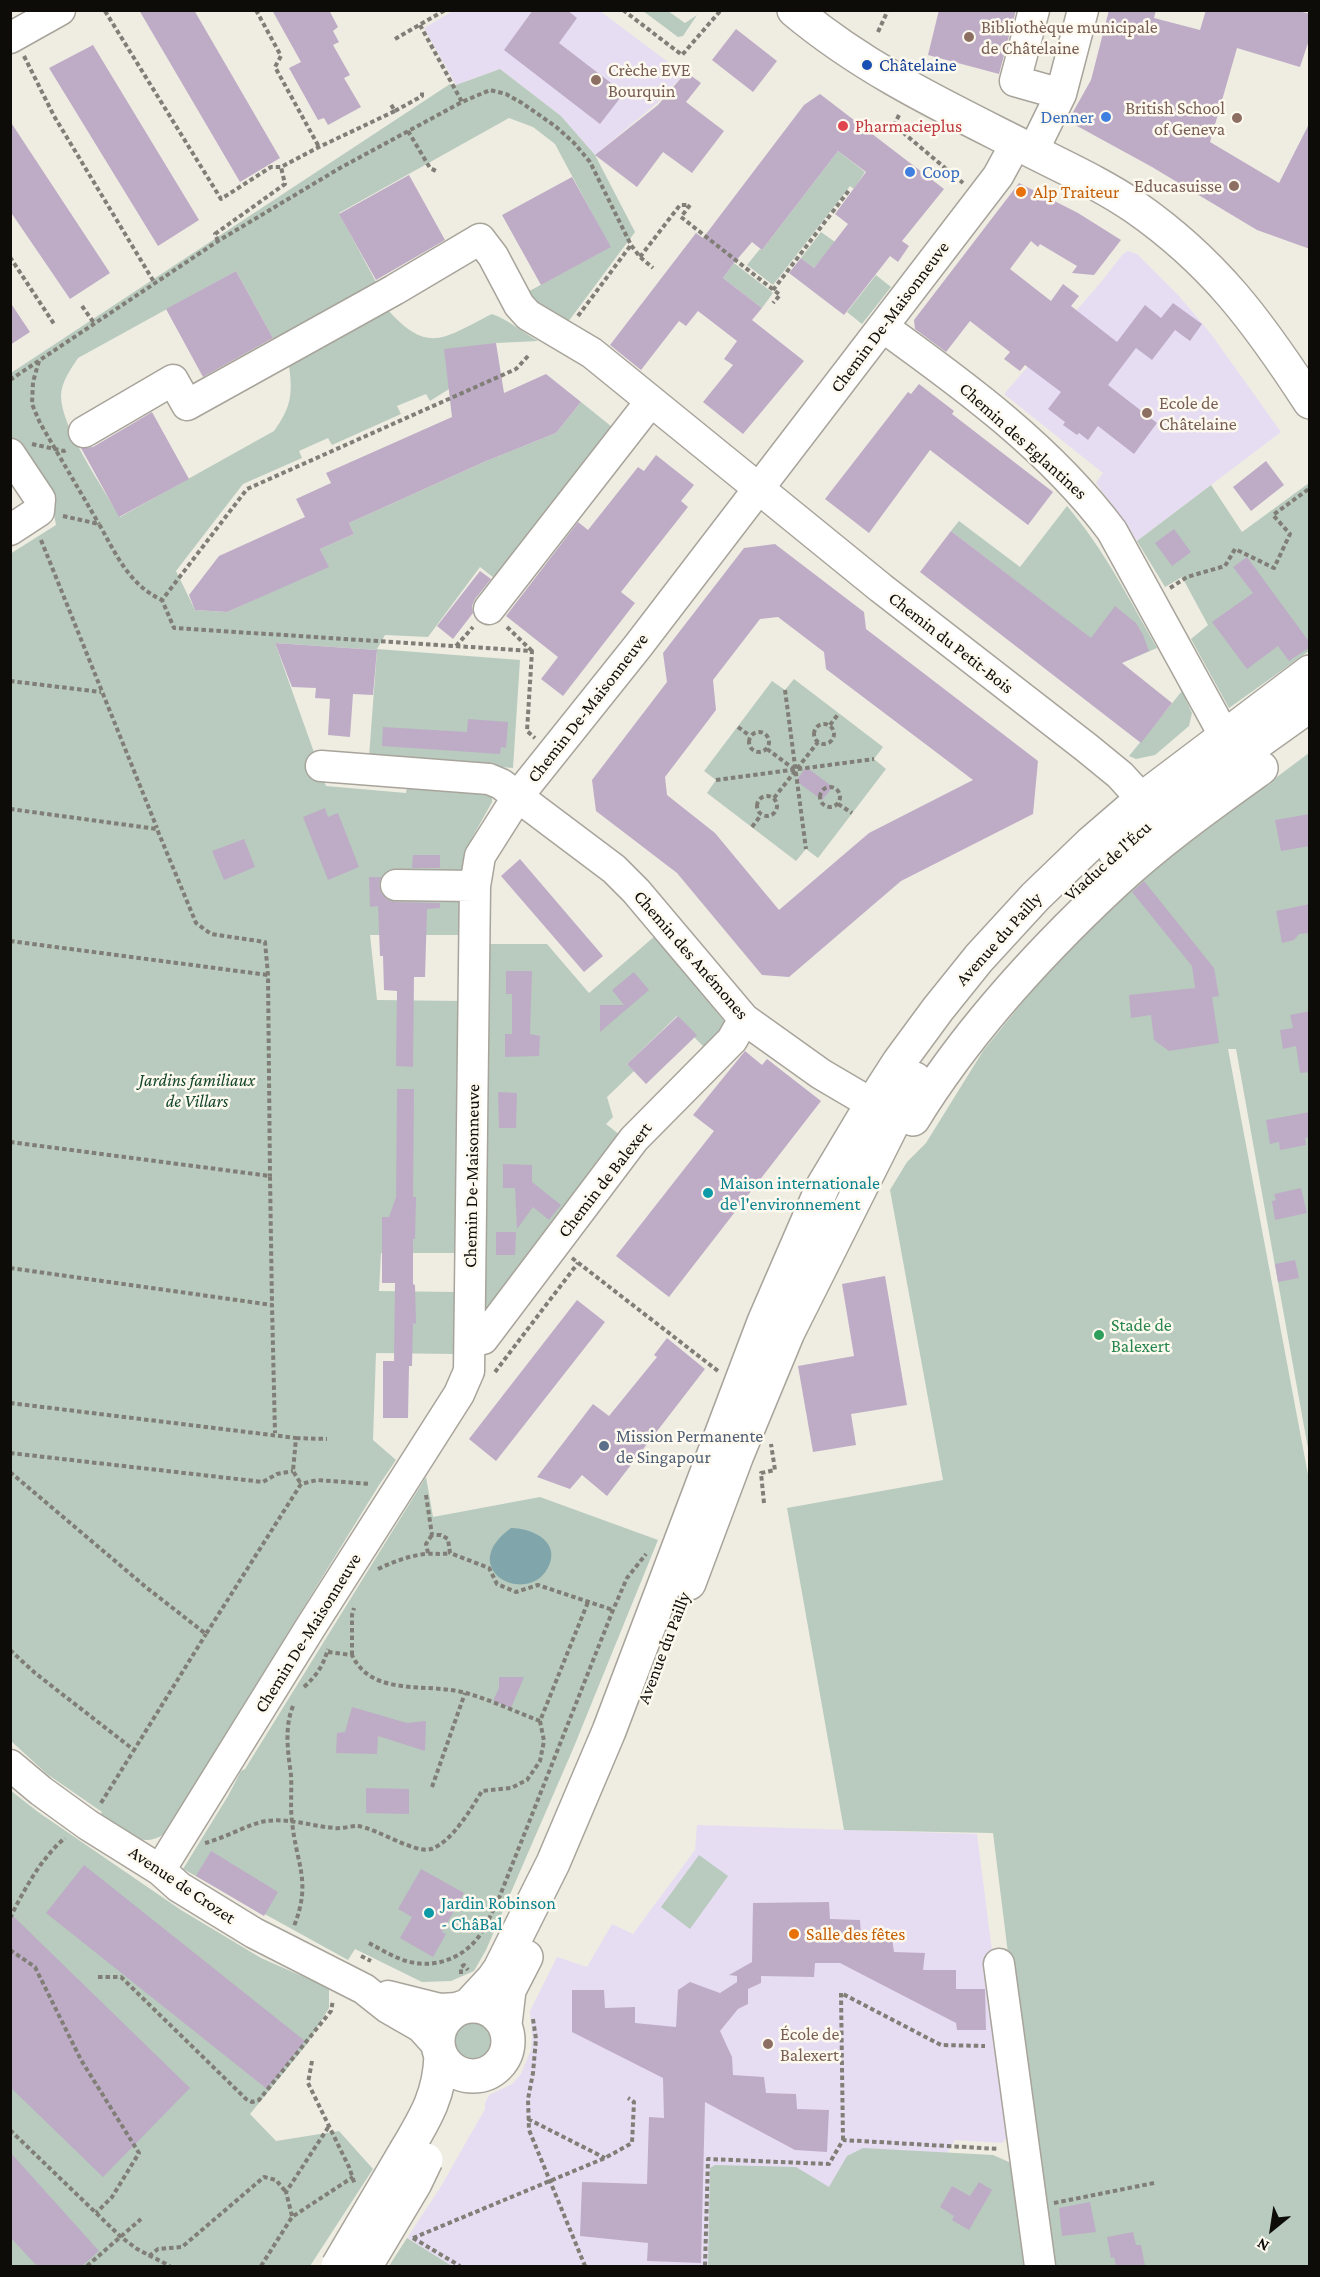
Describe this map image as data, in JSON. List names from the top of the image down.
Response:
{
  "streets": {
    "main road": ["Viaduc de l'Écu", "Avenue du Pailly"],
    "street": [
      "Chemin De-Maisonneuve",
      "Chemin des Eglantines",
      "Chemin du Petit-Bois",
      "Chemin des Anémones",
      "Chemin de Balexert",
      "Avenue de Crozet"
    ]
  },
  "crossings": [
    ["Chemin De-Maisonneuve", "Chemin des Eglantines"],
    ["Chemin De-Maisonneuve", "Chemin du Petit-Bois"],
    ["Chemin De-Maisonneuve", "Chemin des Anémones"],
    ["Chemin De-Maisonneuve", "Chemin de Balexert"],
    ["Chemin De-Maisonneuve", "Avenue de Crozet"],
    ["Chemin des Eglantines", "Avenue du Pailly"],
    ["Chemin du Petit-Bois", "Avenue du Pailly"],
    ["Viaduc de l'Écu", "Avenue du Pailly"],
    ["Avenue du Pailly", "Chemin des Anémones"],
    ["Avenue du Pailly", "Avenue de Crozet"],
    ["Chemin des Anémones", "Chemin de Balexert"]
  ],
  "parks": ["Jardins familiaux de Villars"],
  "places": [
    "Bibliothèque municipale de Châtelaine",
    "Châtelaine",
    "Crèche EVE Bourquin",
    "Denner",
    "British School of Geneva",
    "Pharmacieplus",
    "Coop",
    "Educasuisse",
    "Alp Traiteur",
    "Ecole de Châtelaine",
    "Maison internationale de l'environnement",
    "Stade de Balexert",
    "Mission Permanente de Singapour",
    "Jardin Robinson - ChâBal",
    "Salle des fêtes",
    "École de Balexert"
  ],
  "north": "bottom left"
}
